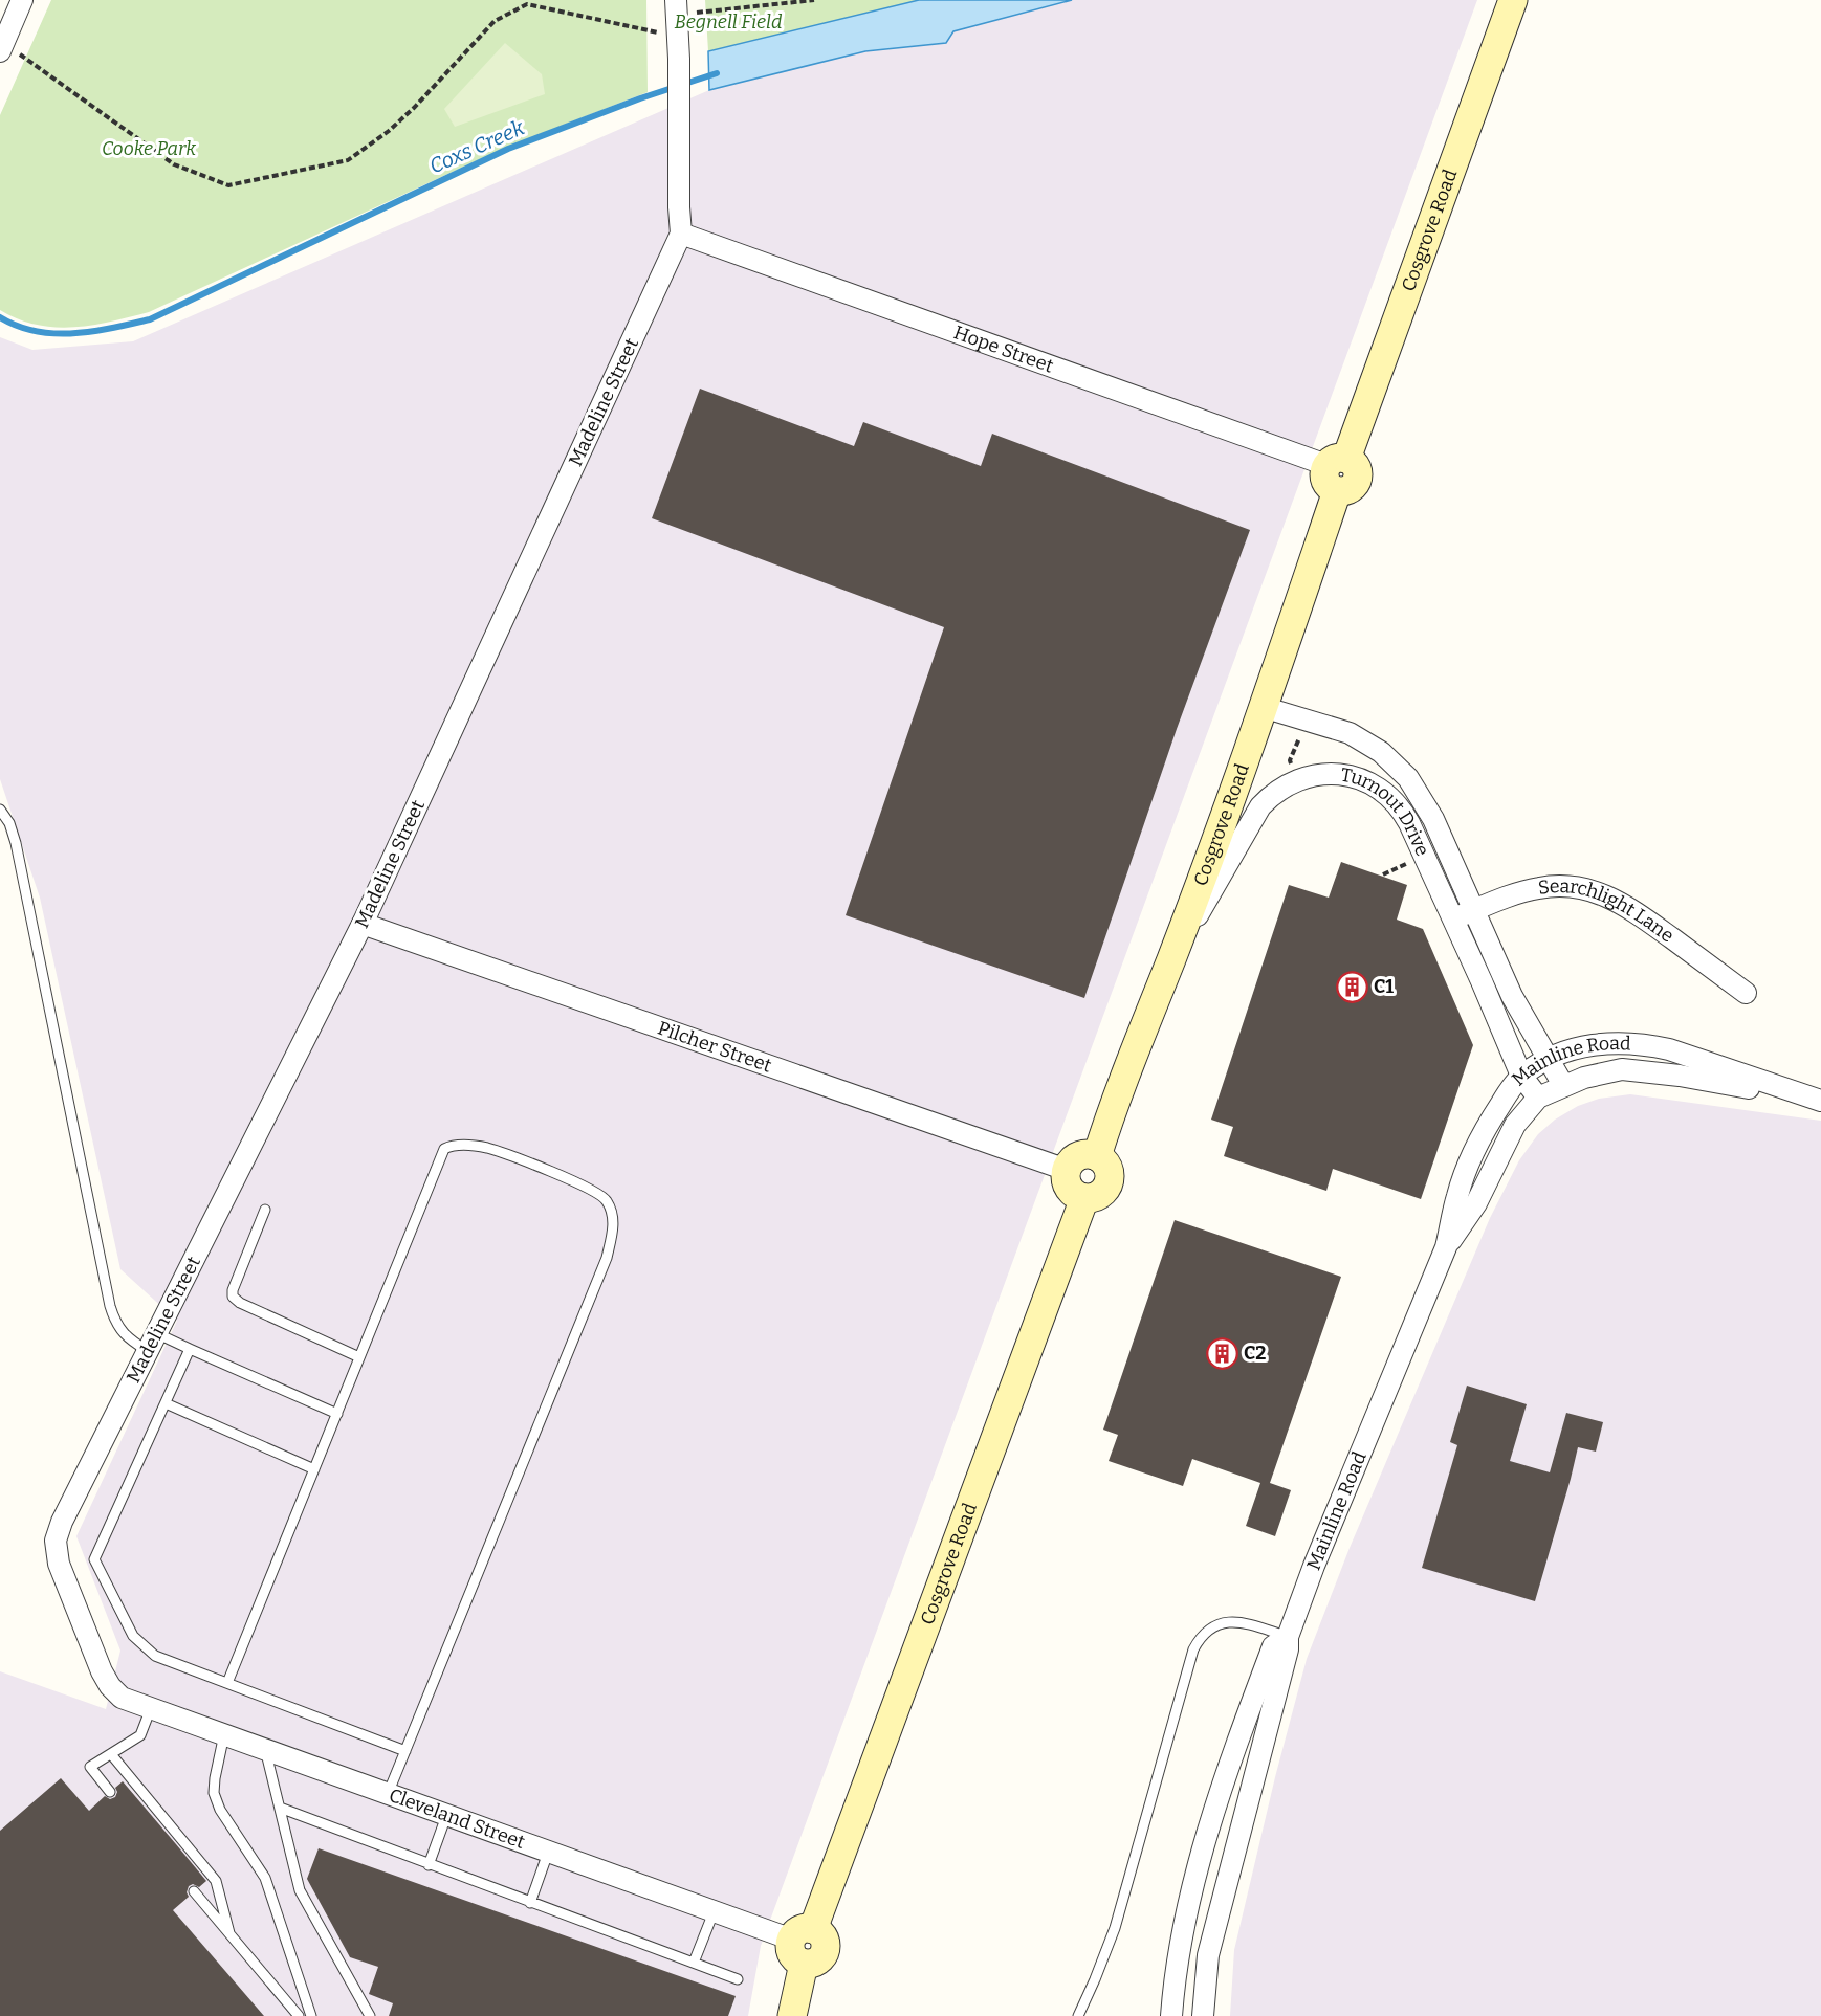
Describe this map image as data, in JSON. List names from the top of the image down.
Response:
{
  "streets": {
    "main road": ["Cosgrove Road"],
    "street": [
      "Hope Street",
      "Madeline Street",
      "Turnout Drive",
      "Searchlight Lane",
      "Pilcher Street",
      "Mainline Road",
      "Cleveland Street"
    ]
  },
  "crossings": [
    ["Cosgrove Road", "Hope Street"],
    ["Cosgrove Road", "Turnout Drive"],
    ["Cosgrove Road", "Pilcher Street"],
    ["Cosgrove Road", "Cleveland Street"],
    ["Hope Street", "Madeline Street"],
    ["Madeline Street", "Pilcher Street"],
    ["Madeline Street", "Cleveland Street"],
    ["Turnout Drive", "Searchlight Lane"],
    ["Turnout Drive", "Mainline Road"]
  ],
  "water": ["Coxs Creek"],
  "parks": ["Begnell Field", "Cooke Park"],
  "places": {
    "building": ["C1", "C2"]
  }
}
